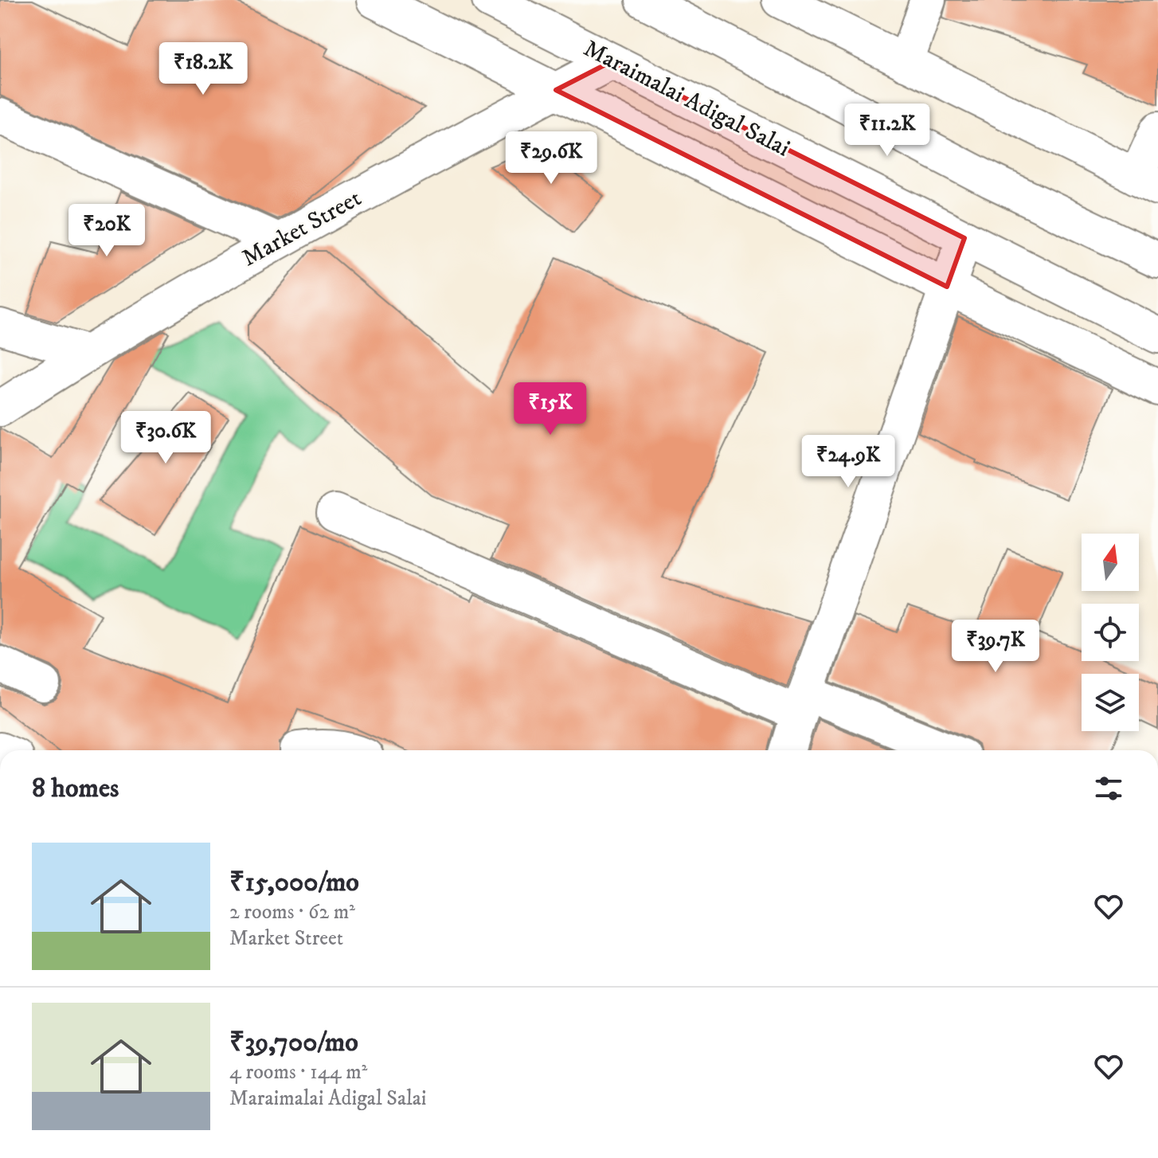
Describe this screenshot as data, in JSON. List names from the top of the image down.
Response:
{
  "streets": {
    "street": ["Maraimalai Adigal Salai", "Market Street"]
  },
  "crossings": [
    ["Maraimalai Adigal Salai", "Market Street"]
  ],
  "north": "top",
  "page": {
    "price": [
      "₹18.2K",
      "₹11.2K",
      "₹29.6K",
      "₹20K",
      "₹15K",
      "₹30.6K",
      "₹24.9K",
      "₹39.7K"
    ],
    "heading": "8 homes",
    "list": [
      {
        "name": "₹15,000/mo",
        "note": "2 rooms · 62 m² · Market Street"
      },
      {
        "name": "₹39,700/mo",
        "note": "4 rooms · 144 m² · Maraimalai Adigal Salai"
      }
    ]
  }
}
